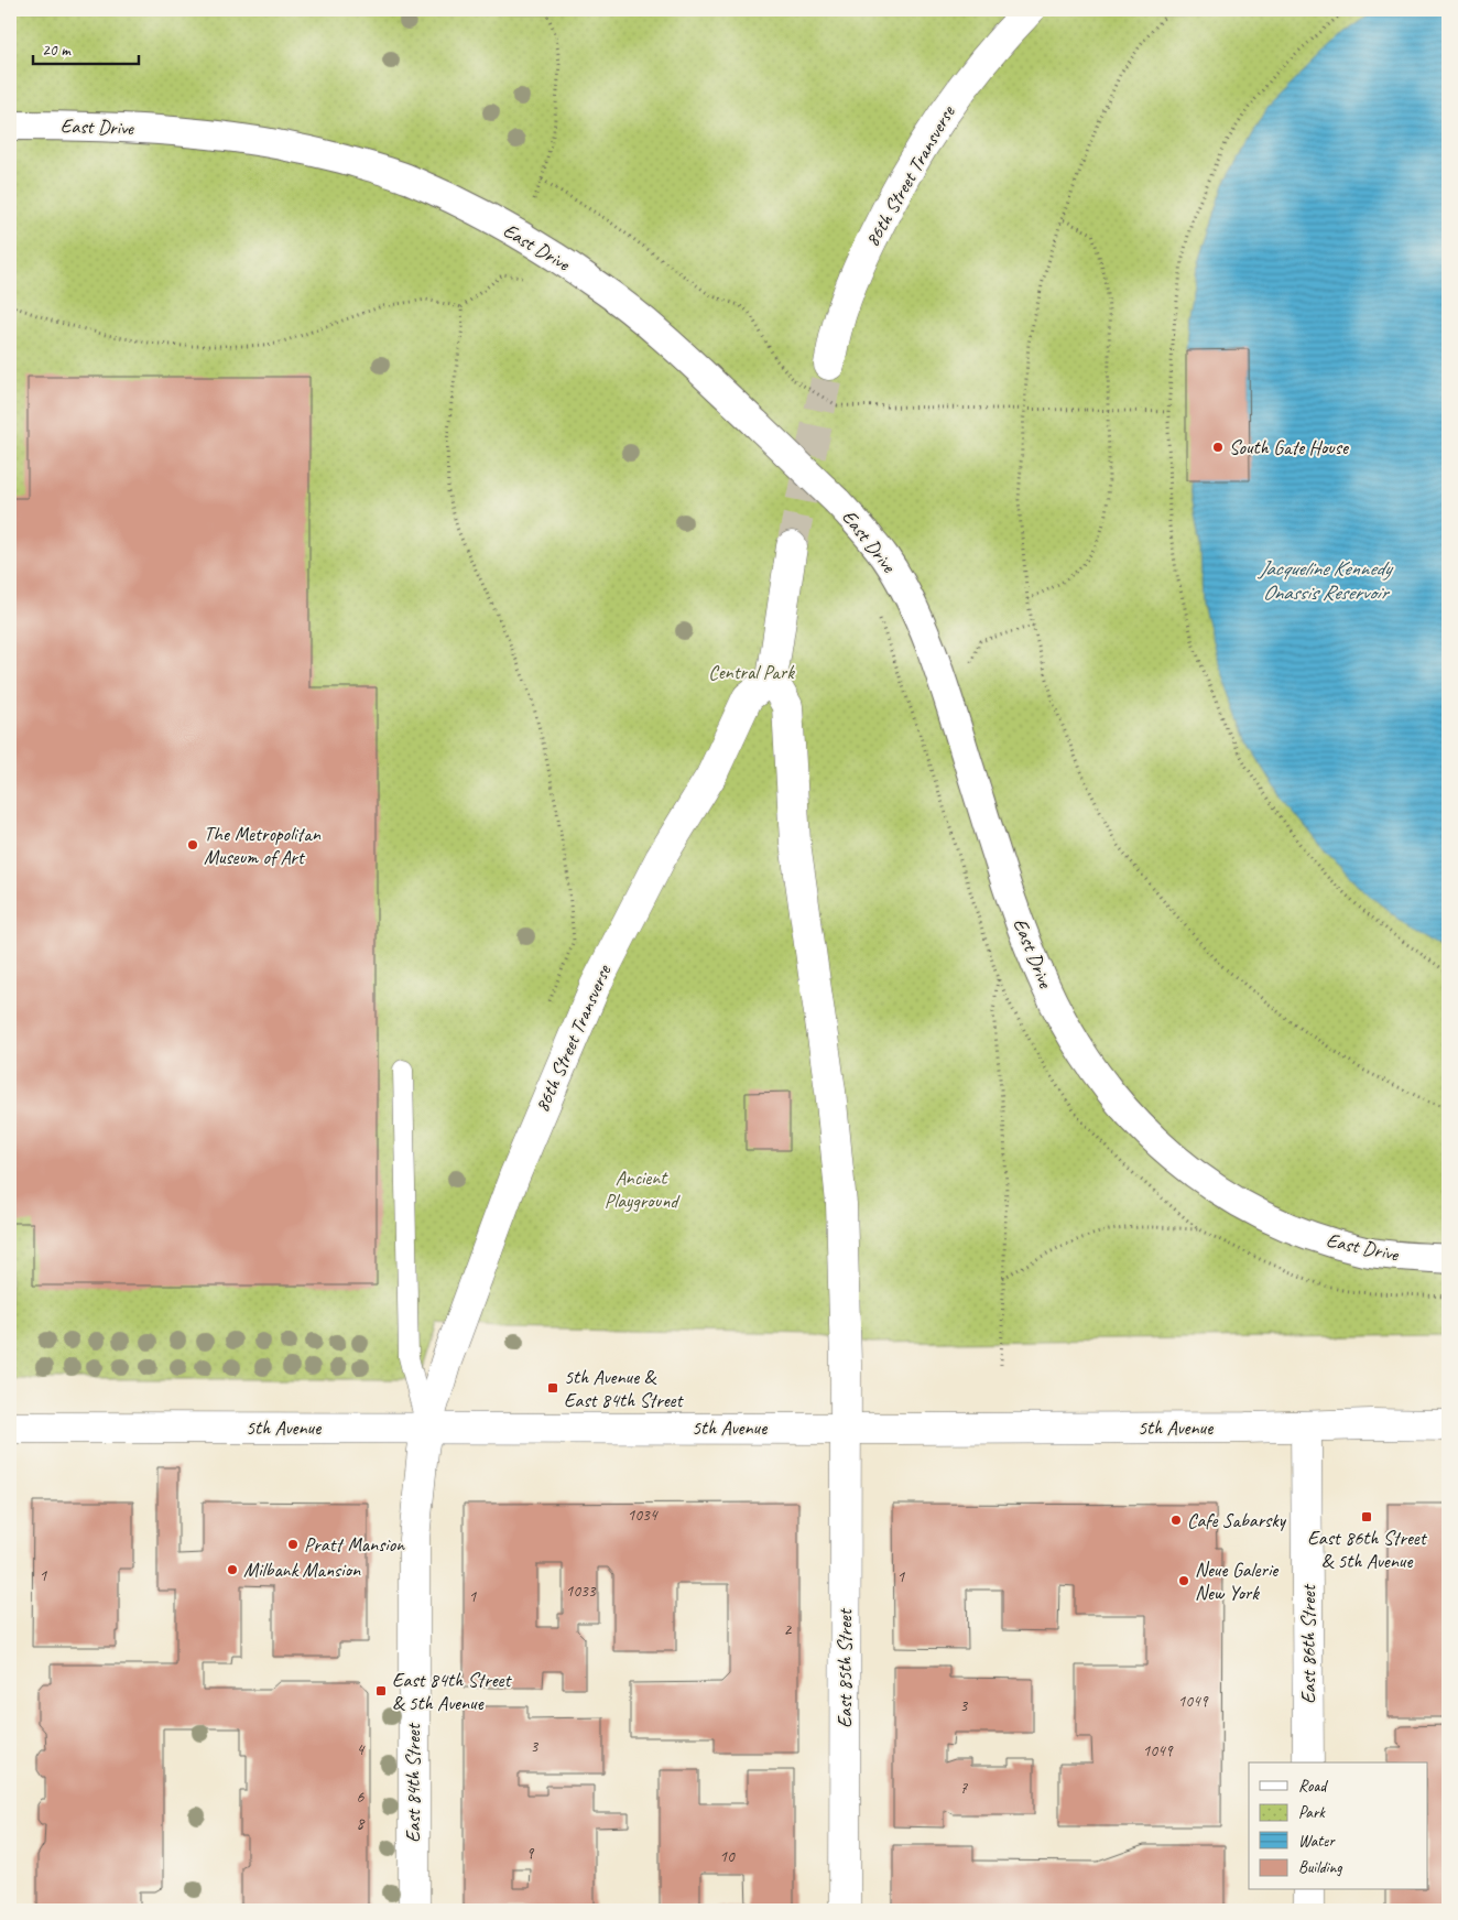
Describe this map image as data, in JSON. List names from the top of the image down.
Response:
{
  "streets": {
    "main road": [
      "86th Street Transverse",
      "5th Avenue",
      "East 86th Street",
      "East 85th Street",
      "East 84th Street"
    ],
    "street": ["East Drive"]
  },
  "crossings": [
    ["86th Street Transverse", "5th Avenue"],
    ["86th Street Transverse", "East 84th Street"],
    ["5th Avenue", "East 86th Street"],
    ["5th Avenue", "East 85th Street"],
    ["5th Avenue", "East 84th Street"]
  ],
  "water": ["Jacqueline Kennedy Onassis Reservoir"],
  "parks": ["Central Park", "Ancient Playground"],
  "places": {
    "other": [
      "South Gate House",
      "The Metropolitan Museum of Art",
      "Cafe Sabarsky",
      "Pratt Mansion",
      "Milbank Mansion",
      "Neue Galerie New York"
    ],
    "transit": ["5th Avenue & East 84th Street", "East 86th Street & 5th Avenue", "East 84th Street & 5th Avenue"]
  },
  "house_numbers": [
    "1034",
    "1",
    "1",
    "1033",
    "1",
    "2",
    "1049",
    "3",
    "3",
    "4",
    "1049",
    "7",
    "6",
    "8",
    "9",
    "10"
  ],
  "legend": [
    "Road",
    "Park",
    "Water",
    "Building"
  ],
  "scale_bar": "20 m"
}
